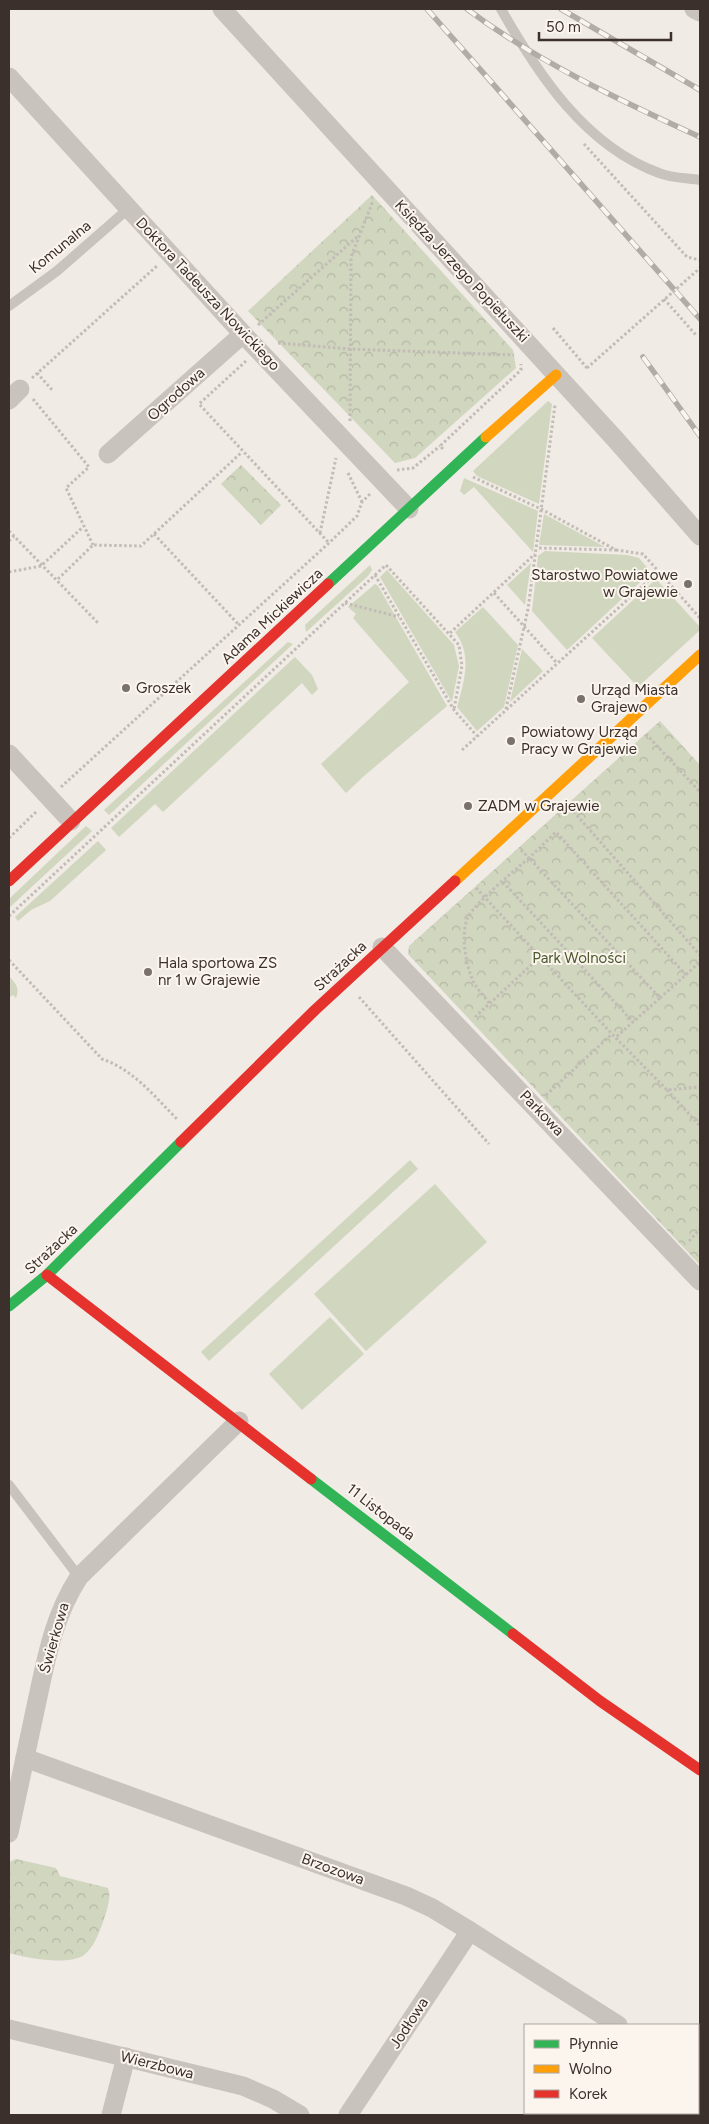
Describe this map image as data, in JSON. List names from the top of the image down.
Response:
{
  "streets": {
    "street": [
      "Księdza Jerzego Popiełuszki",
      "Doktora Tadeusza Nowickiego",
      "Ogrodowa",
      "Adama Mickiewicza",
      "Strażacka",
      "Parkowa",
      "11 Listopada",
      "Świerkowa",
      "Brzozowa",
      "Jodłowa",
      "Wierzbowa"
    ],
    "lane": ["Komunalna"]
  },
  "crossings": [
    ["Komunalna", "Doktora Tadeusza Nowickiego"],
    ["Księdza Jerzego Popiełuszki", "Adama Mickiewicza"],
    ["Doktora Tadeusza Nowickiego", "Ogrodowa"],
    ["Doktora Tadeusza Nowickiego", "Adama Mickiewicza"],
    ["Strażacka", "Parkowa"],
    ["Strażacka", "11 Listopada"],
    ["11 Listopada", "Świerkowa"],
    ["Świerkowa", "Brzozowa"],
    ["Brzozowa", "Jodłowa"]
  ],
  "parks": ["Park Wolności"],
  "places": [
    "Starostwo Powiatowe w Grajewie",
    "Groszek",
    "Urząd Miasta Grajewo",
    "Powiatowy Urząd Pracy w Grajewie",
    "ZADM w Grajewie",
    "Hala sportowa ZS nr 1 w Grajewie"
  ],
  "legend": ["Płynnie", "Wolno", "Korek"],
  "scale_bar": "50 m"
}
